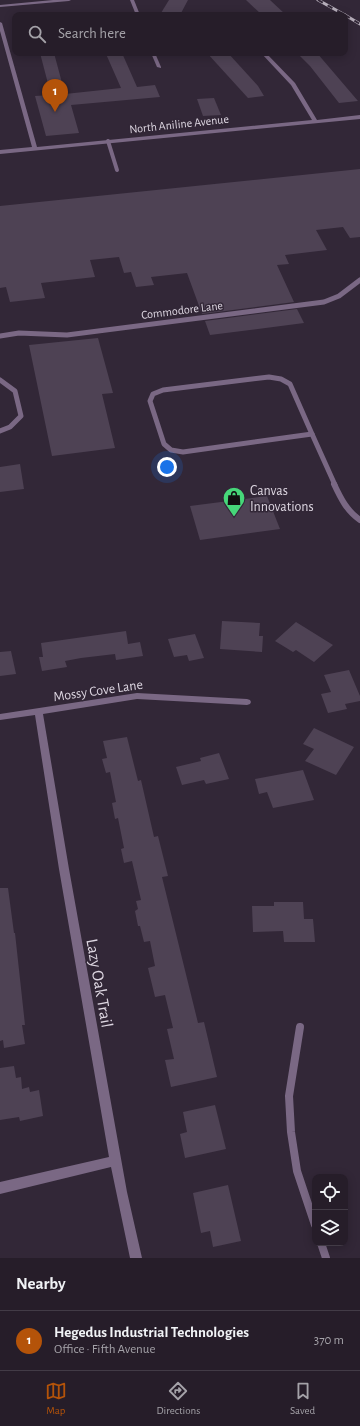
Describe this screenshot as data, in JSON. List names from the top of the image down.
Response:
{
  "streets": {
    "street": ["North Aniline Avenue", "Mossy Cove Lane", "Lazy Oak Trail"],
    "lane": ["Commodore Lane"]
  },
  "crossings": [
    ["Mossy Cove Lane", "Lazy Oak Trail"]
  ],
  "places": {
    "shop": ["Canvas Innovations"]
  },
  "page": {
    "search": "Search here",
    "pins": "1",
    "heading": "Nearby",
    "list": [
      {
        "mark": "1",
        "name": "Hegedus Industrial Technologies",
        "note": "Office · Fifth Avenue",
        "value": "370 m"
      }
    ],
    "nav": ["Map", "Directions", "Saved"]
  }
}
